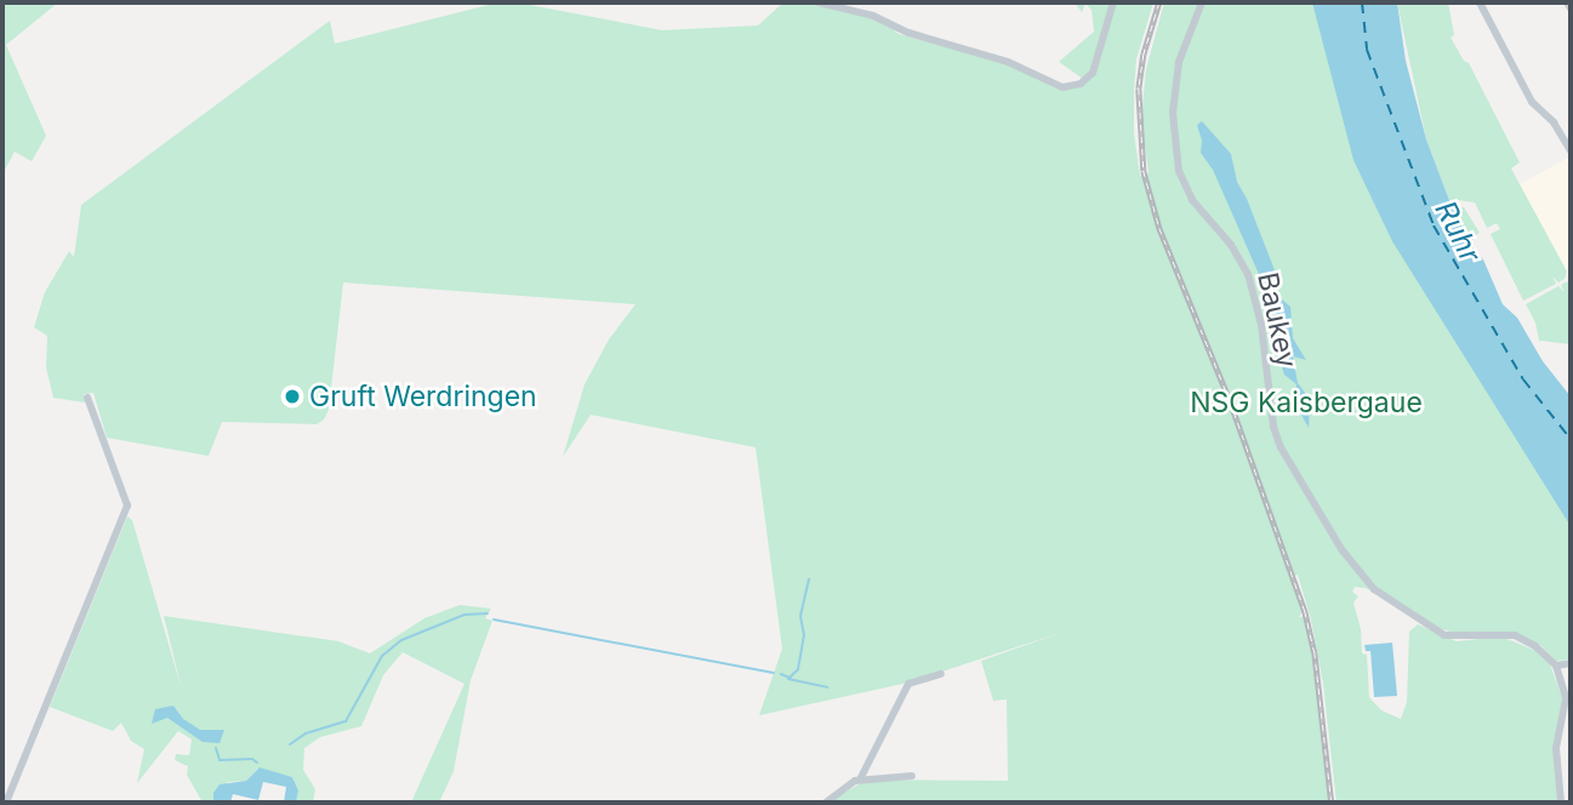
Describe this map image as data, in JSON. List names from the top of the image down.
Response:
{
  "streets": {
    "street": ["Baukey"]
  },
  "water": ["Ruhr"],
  "parks": ["NSG Kaisbergaue"],
  "places": ["Gruft Werdringen"]
}
